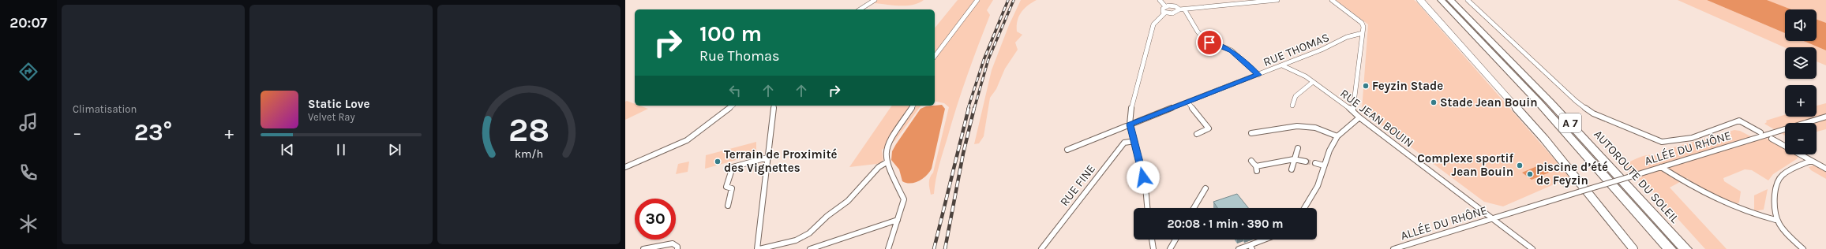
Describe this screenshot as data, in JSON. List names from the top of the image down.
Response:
{
  "streets": {
    "highway": ["A 7", "AUTOROUTE DU SOLEIL"],
    "street": [
      "RUE THOMAS",
      "RUE JEAN BOUIN",
      "ALLÉE DU RHÔNE",
      "RUE FINE"
    ]
  },
  "crossings": [
    ["RUE THOMAS", "RUE JEAN BOUIN"],
    ["RUE JEAN BOUIN", "ALLÉE DU RHÔNE"]
  ],
  "places": [
    "Feyzin Stade",
    "Stade Jean Bouin",
    "Terrain de Proximité des Vignettes",
    "Complexe sportif Jean Bouin",
    "piscine d’été de Feyzin"
  ],
  "page": {
    "tabs": "20:07",
    "tile": "Climatisation",
    "map_buttons": ["+", "−"],
    "turn": ["100 m", "Rue Thomas"],
    "song": ["Static Love", "Velvet Ray"],
    "heat": ["−", "23°", "+"],
    "limit": "30",
    "trip": "20:08 · 1 min · 390 m",
    "gauge": ["28", "km/h"]
  }
}
